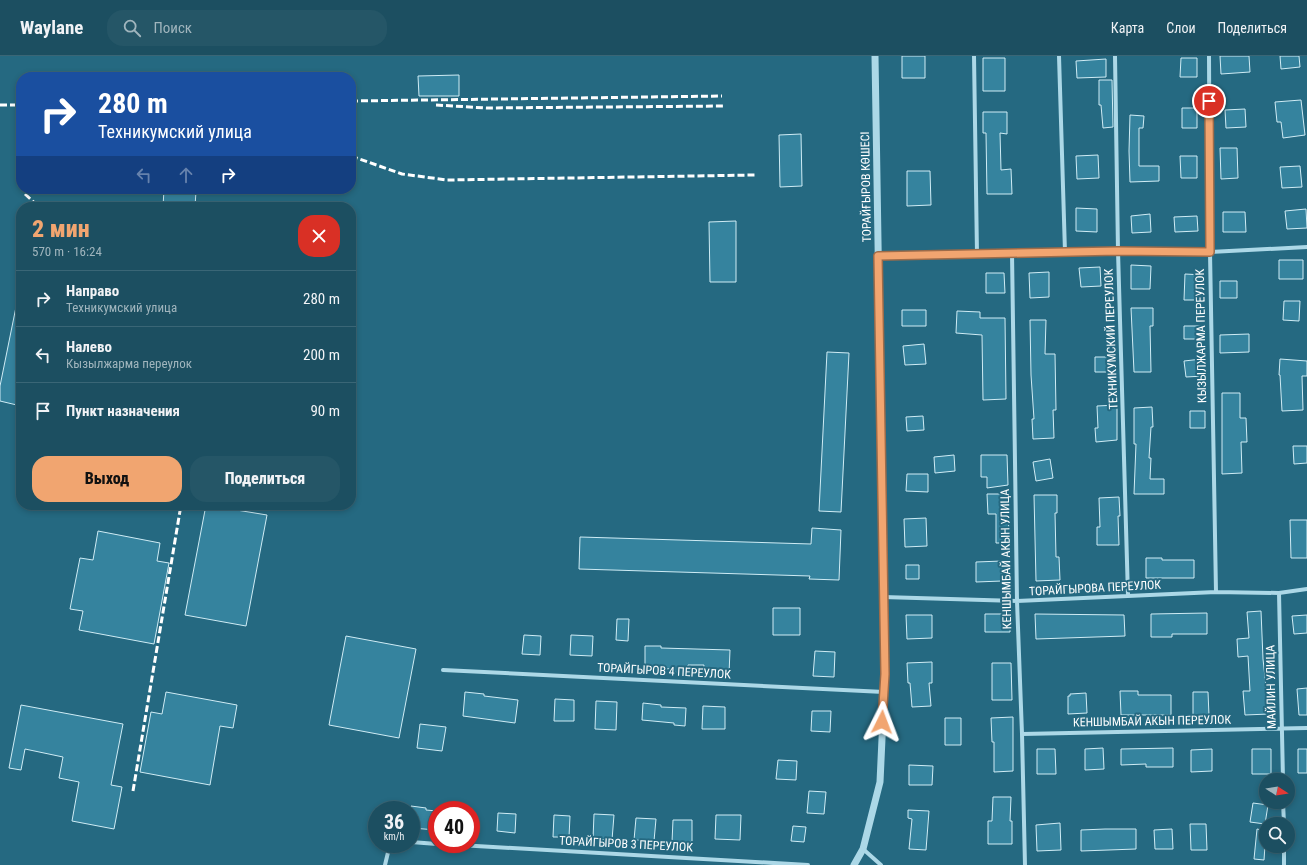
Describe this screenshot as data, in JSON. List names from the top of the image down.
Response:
{
  "streets": {
    "street": [
      "ТОРАЙҒЫРОВ КӨШЕСІ",
      "КЫЗЫЛЖАРМА ПЕРЕУЛОК",
      "ТЕХНИКУМСКИЙ ПЕРЕУЛОК",
      "КЕНШЫМБАЙ АКЫН УЛИЦА",
      "ТОРАЙГЫРОВА ПЕРЕУЛОК",
      "ТОРАЙГЫРОВ 4 ПЕРЕУЛОК",
      "МАЙЛИН УЛИЦА",
      "КЕНШЫМБАЙ АКЫН ПЕРЕУЛОК",
      "ТОРАЙГЫРОВ 3 ПЕРЕУЛОК"
    ]
  },
  "crossings": [
    ["ТОРАЙҒЫРОВ КӨШЕСІ", "ТОРАЙГЫРОВА ПЕРЕУЛОК"],
    ["ТОРАЙҒЫРОВ КӨШЕСІ", "ТОРАЙГЫРОВ 4 ПЕРЕУЛОК"],
    ["КЫЗЫЛЖАРМА ПЕРЕУЛОК", "ТОРАЙГЫРОВА ПЕРЕУЛОК"],
    ["ТЕХНИКУМСКИЙ ПЕРЕУЛОК", "ТОРАЙГЫРОВА ПЕРЕУЛОК"],
    ["КЕНШЫМБАЙ АКЫН УЛИЦА", "ТОРАЙГЫРОВА ПЕРЕУЛОК"],
    ["КЕНШЫМБАЙ АКЫН УЛИЦА", "КЕНШЫМБАЙ АКЫН ПЕРЕУЛОК"],
    ["ТОРАЙГЫРОВА ПЕРЕУЛОК", "МАЙЛИН УЛИЦА"],
    ["МАЙЛИН УЛИЦА", "КЕНШЫМБАЙ АКЫН ПЕРЕУЛОК"]
  ],
  "north": "right",
  "page": {
    "header": "Waylane",
    "search": "Поиск",
    "nav": ["Карта", "Слои", "Поделиться"],
    "turn": ["280 m", "Техникумский улица"],
    "heading": ["2 мин", "570 m · 16:24"],
    "list": [
      {
        "name": "Направо",
        "note": "Техникумский улица",
        "value": "280 m"
      },
      {
        "name": "Налево",
        "note": "Кызылжарма переулок",
        "value": "200 m"
      },
      {
        "name": "Пункт назначения",
        "value": "90 m"
      }
    ],
    "buttons": ["Выход", "Поделиться"],
    "speed": "36 km/h",
    "limit": "40"
  }
}
